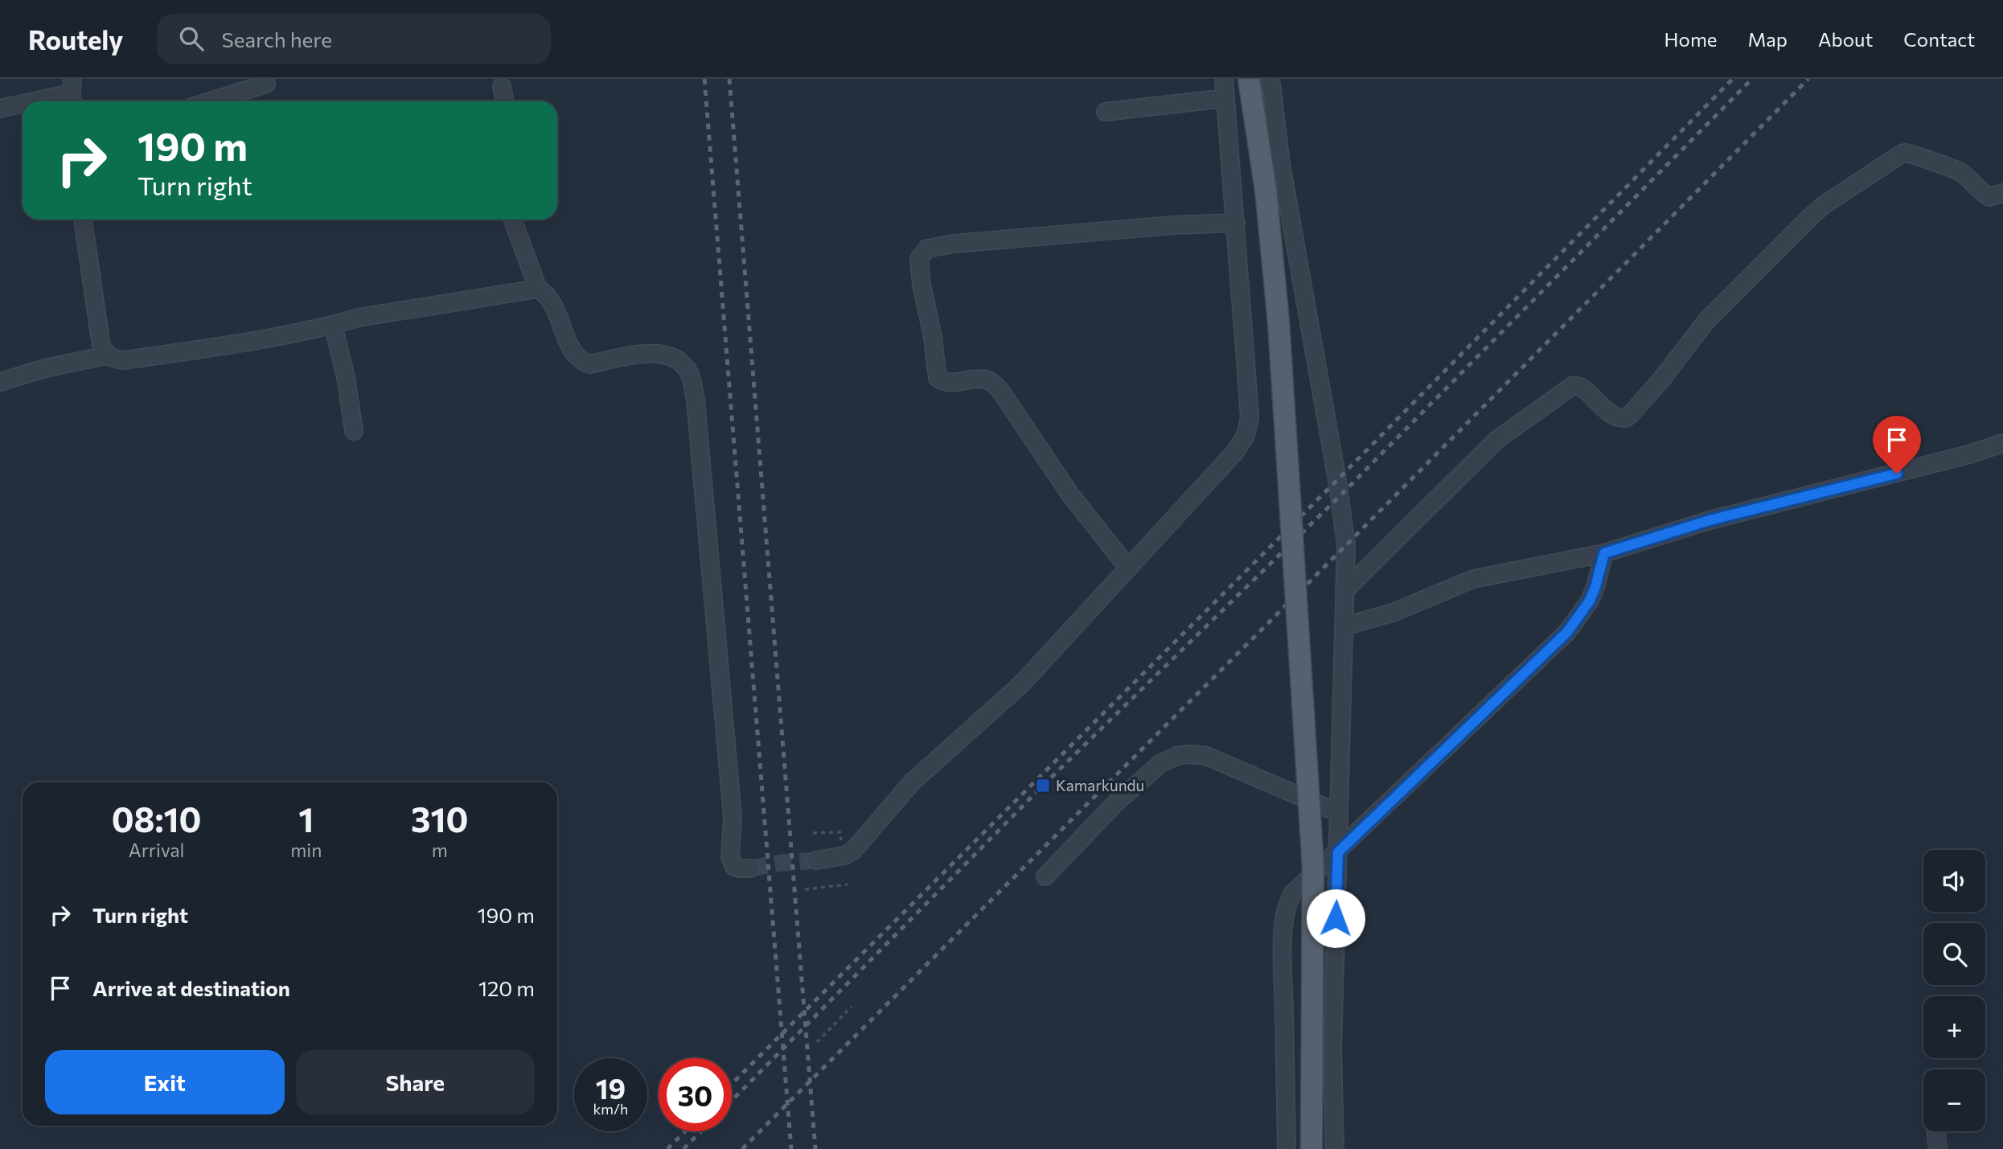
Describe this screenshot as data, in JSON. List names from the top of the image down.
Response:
{
  "places": {
    "transit": ["Kamarkundu"]
  },
  "page": {
    "header": "Routely",
    "search": "Search here",
    "nav": [
      "Home",
      "Map",
      "About",
      "Contact"
    ],
    "turn": ["190 m", "Turn right"],
    "eta": [
      "08:10",
      "Arrival",
      "1",
      "min",
      "310",
      "m"
    ],
    "map_buttons": ["+", "−"],
    "list": [
      {
        "name": "Turn right",
        "value": "190 m"
      },
      {
        "name": "Arrive at destination",
        "value": "120 m"
      }
    ],
    "buttons": ["Exit", "Share"],
    "speed": "19 km/h",
    "limit": "30"
  }
}
